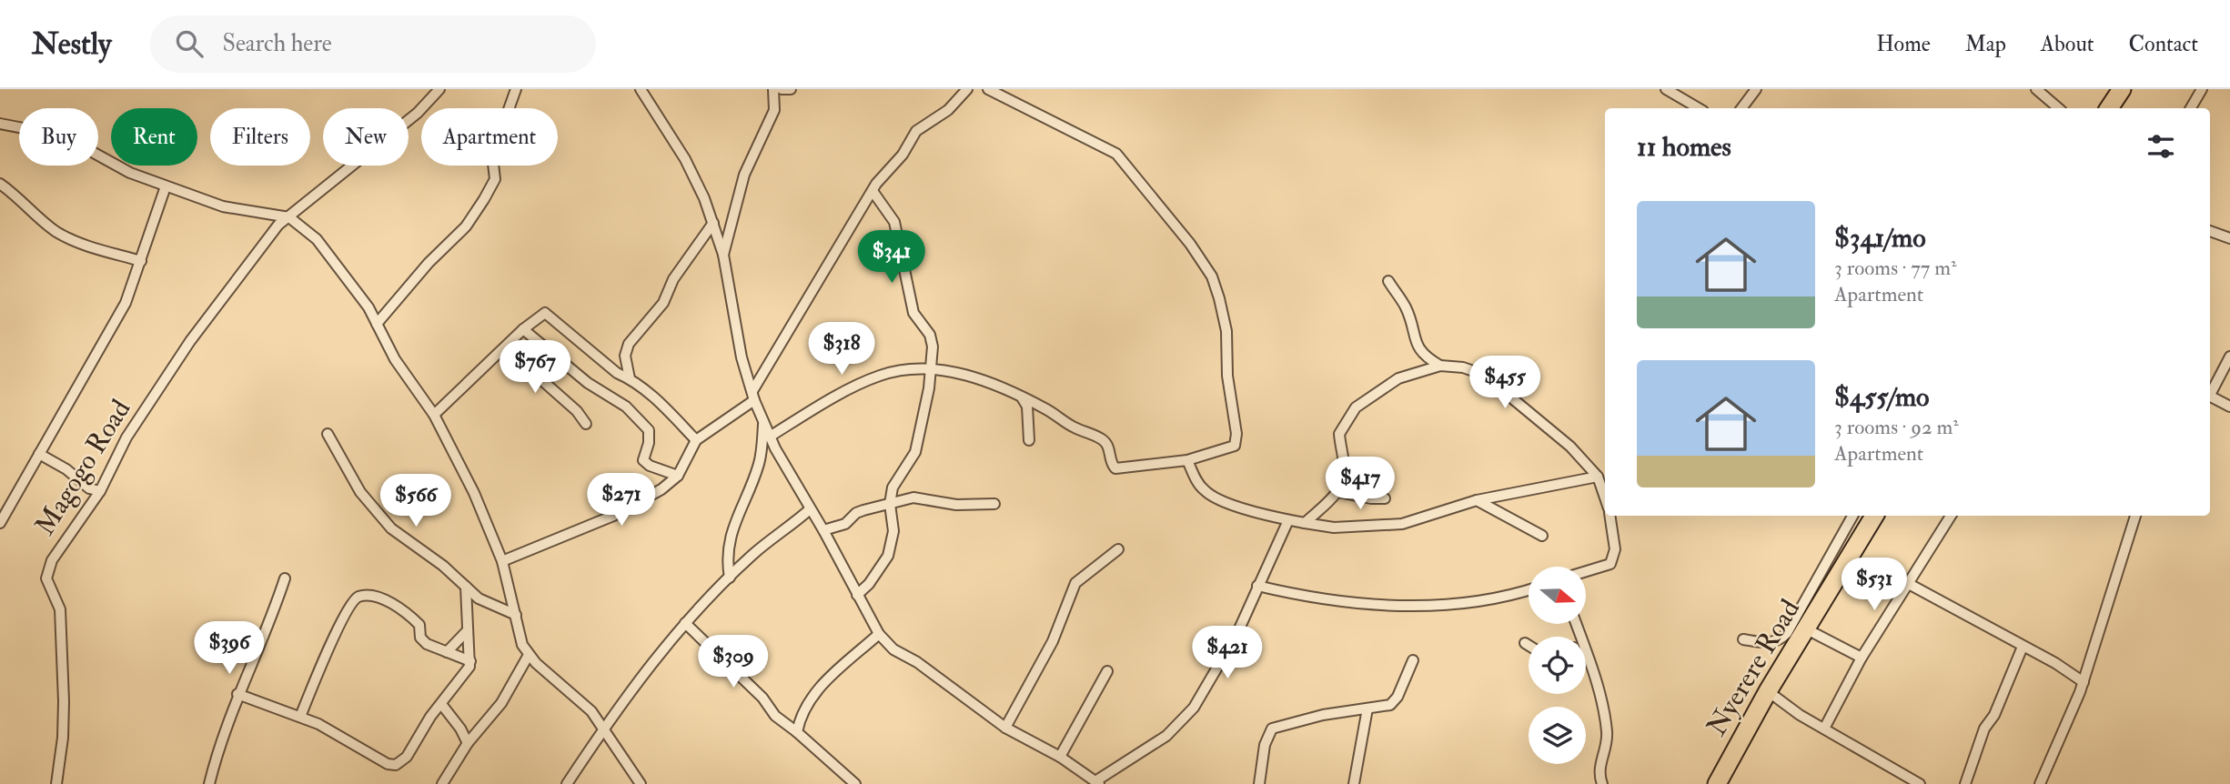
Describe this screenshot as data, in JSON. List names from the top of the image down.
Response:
{
  "streets": {
    "highway": ["Nyerere Road"],
    "street": ["Magogo Road"]
  },
  "north": "right",
  "page": {
    "header": "Nestly",
    "search": "Search here",
    "nav": [
      "Home",
      "Map",
      "About",
      "Contact"
    ],
    "chip": [
      "Buy",
      "Rent",
      "Filters",
      "New",
      "Apartment"
    ],
    "heading": "11 homes",
    "list": [
      {
        "name": "$341/mo",
        "note": "3 rooms · 77 m² · Apartment"
      },
      {
        "name": "$455/mo",
        "note": "3 rooms · 92 m² · Apartment"
      }
    ],
    "price": [
      "$341",
      "$318",
      "$767",
      "$455",
      "$417",
      "$271",
      "$566",
      "$531",
      "$396",
      "$421",
      "$309"
    ]
  }
}
